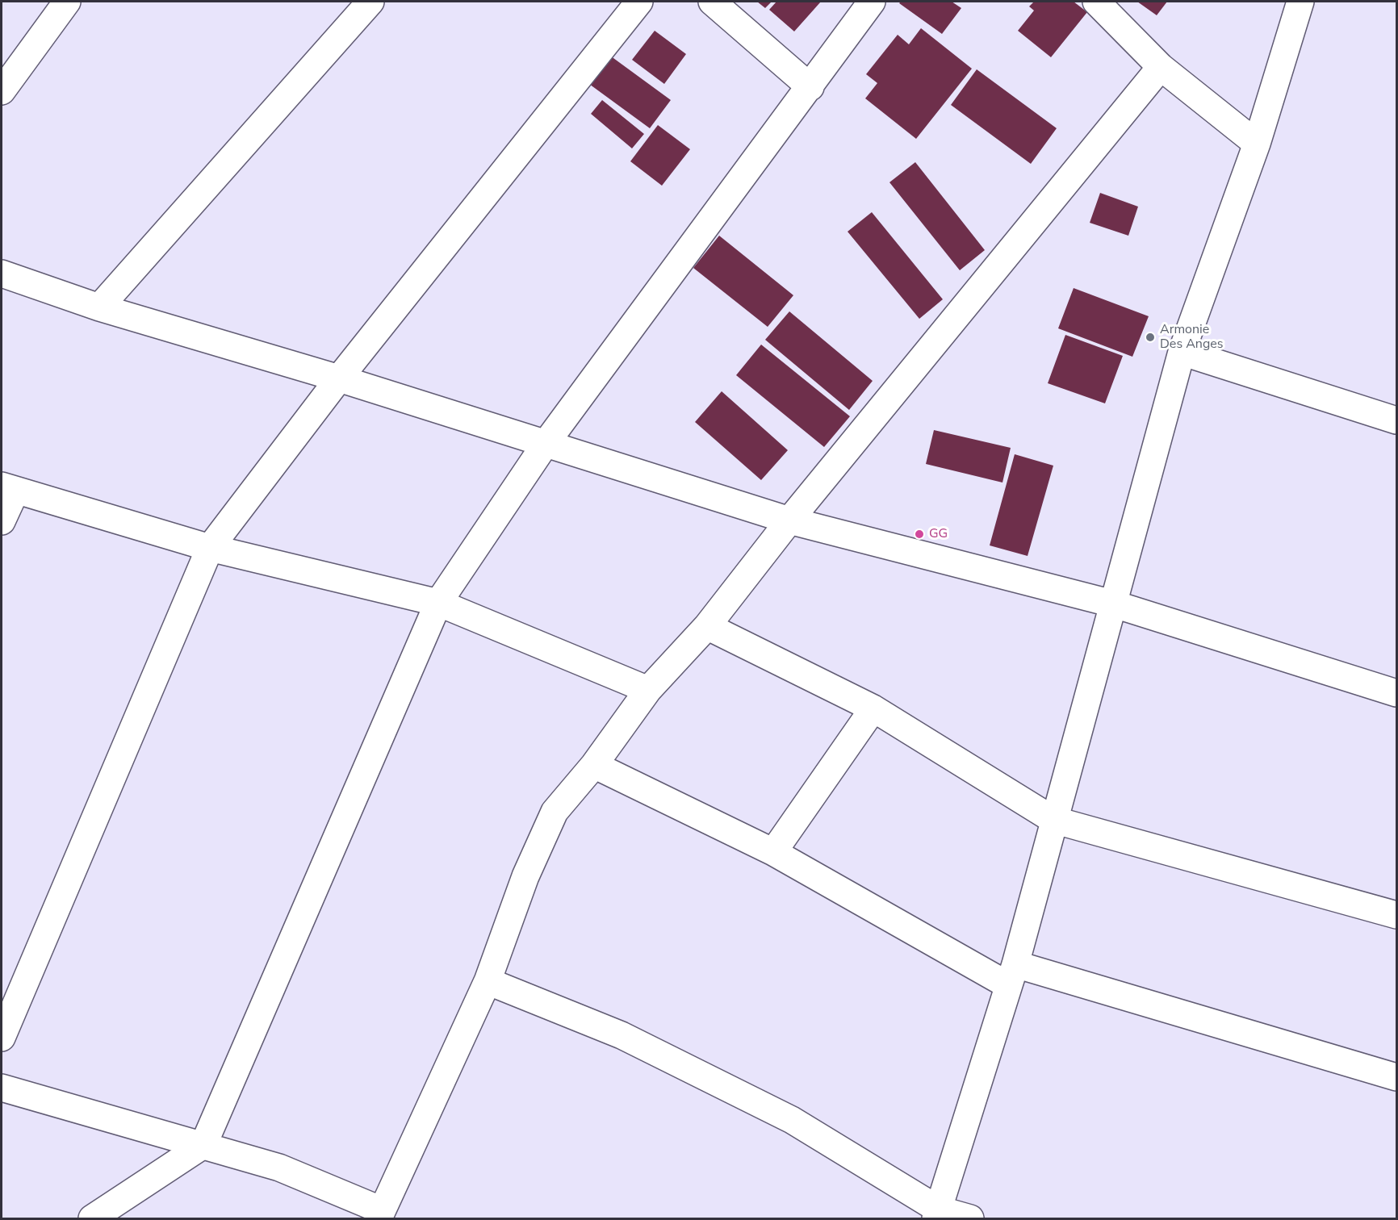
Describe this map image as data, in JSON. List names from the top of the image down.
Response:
{
  "places": ["Armonie Des Anges", "GG"]
}
